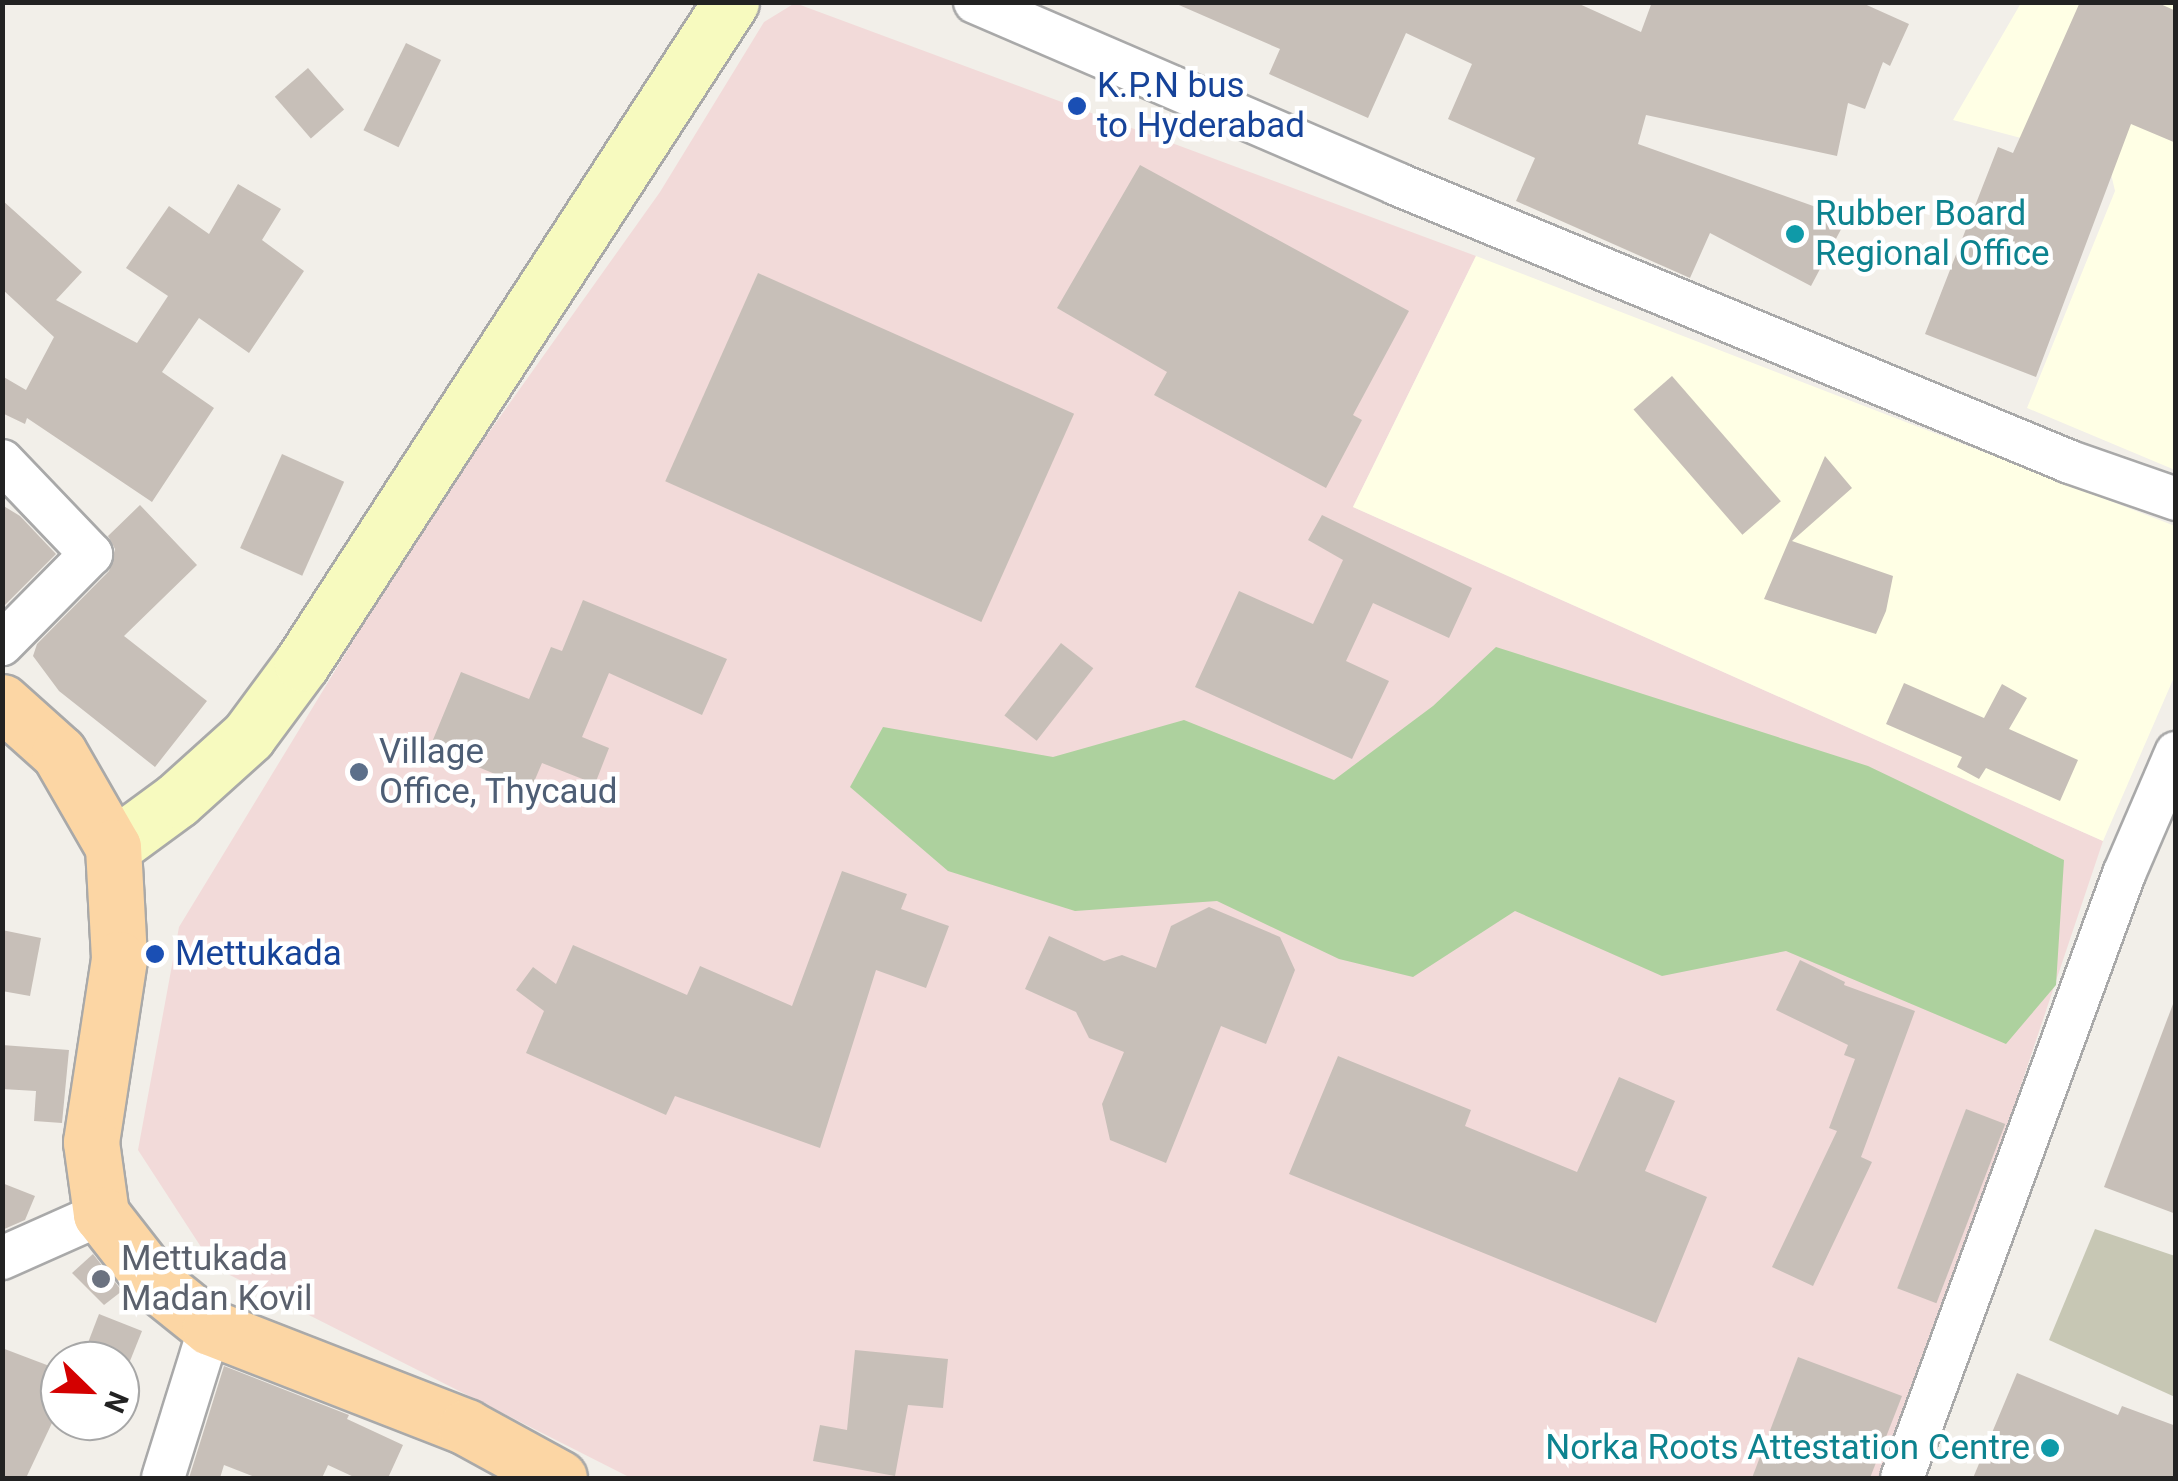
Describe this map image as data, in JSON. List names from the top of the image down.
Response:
{
  "places": [
    "K.P.N bus to Hyderabad",
    "Rubber Board Regional Office",
    "Village Office, Thycaud",
    "Mettukada",
    "Mettukada Madan Kovil",
    "Norka Roots Attestation Centre"
  ],
  "north": "bottom right"
}
